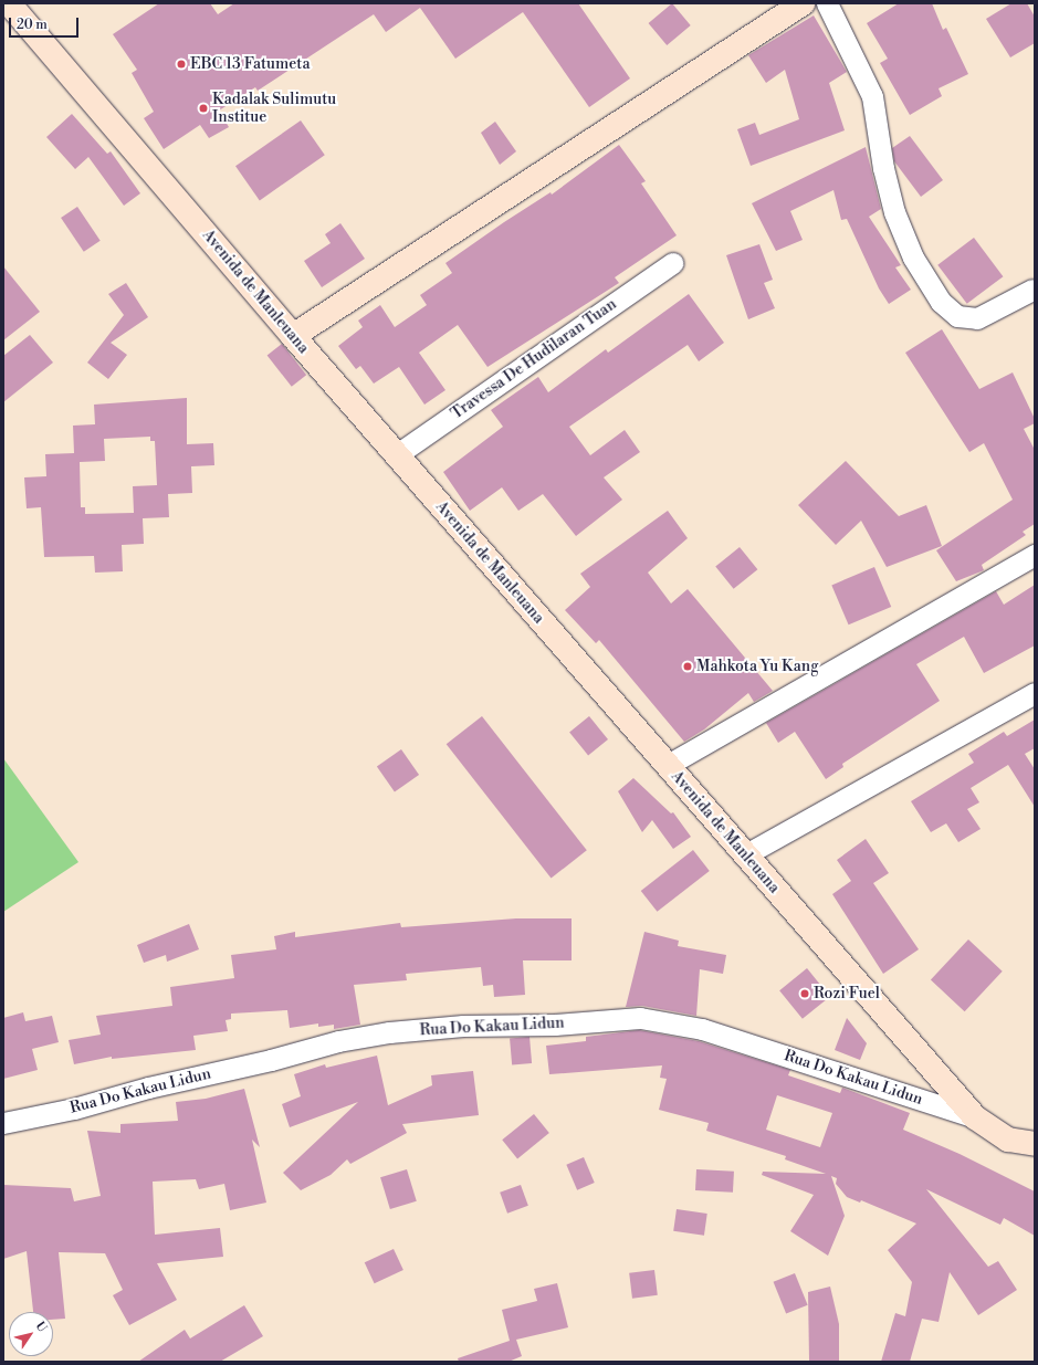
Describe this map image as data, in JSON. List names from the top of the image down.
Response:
{
  "streets": {
    "main road": ["Avenida de Manleuana"],
    "street": ["Travessa De Hudilaran Tuan", "Rua Do Kakau Lidun"]
  },
  "crossings": [
    ["Avenida de Manleuana", "Travessa De Hudilaran Tuan"],
    ["Avenida de Manleuana", "Rua Do Kakau Lidun"]
  ],
  "places": [
    "EBC 13 Fatumeta",
    "Kadalak Sulimutu Institue",
    "Mahkota Yu Kang",
    "Rozi Fuel"
  ],
  "scale_bar": "20 m",
  "north": "top right"
}
